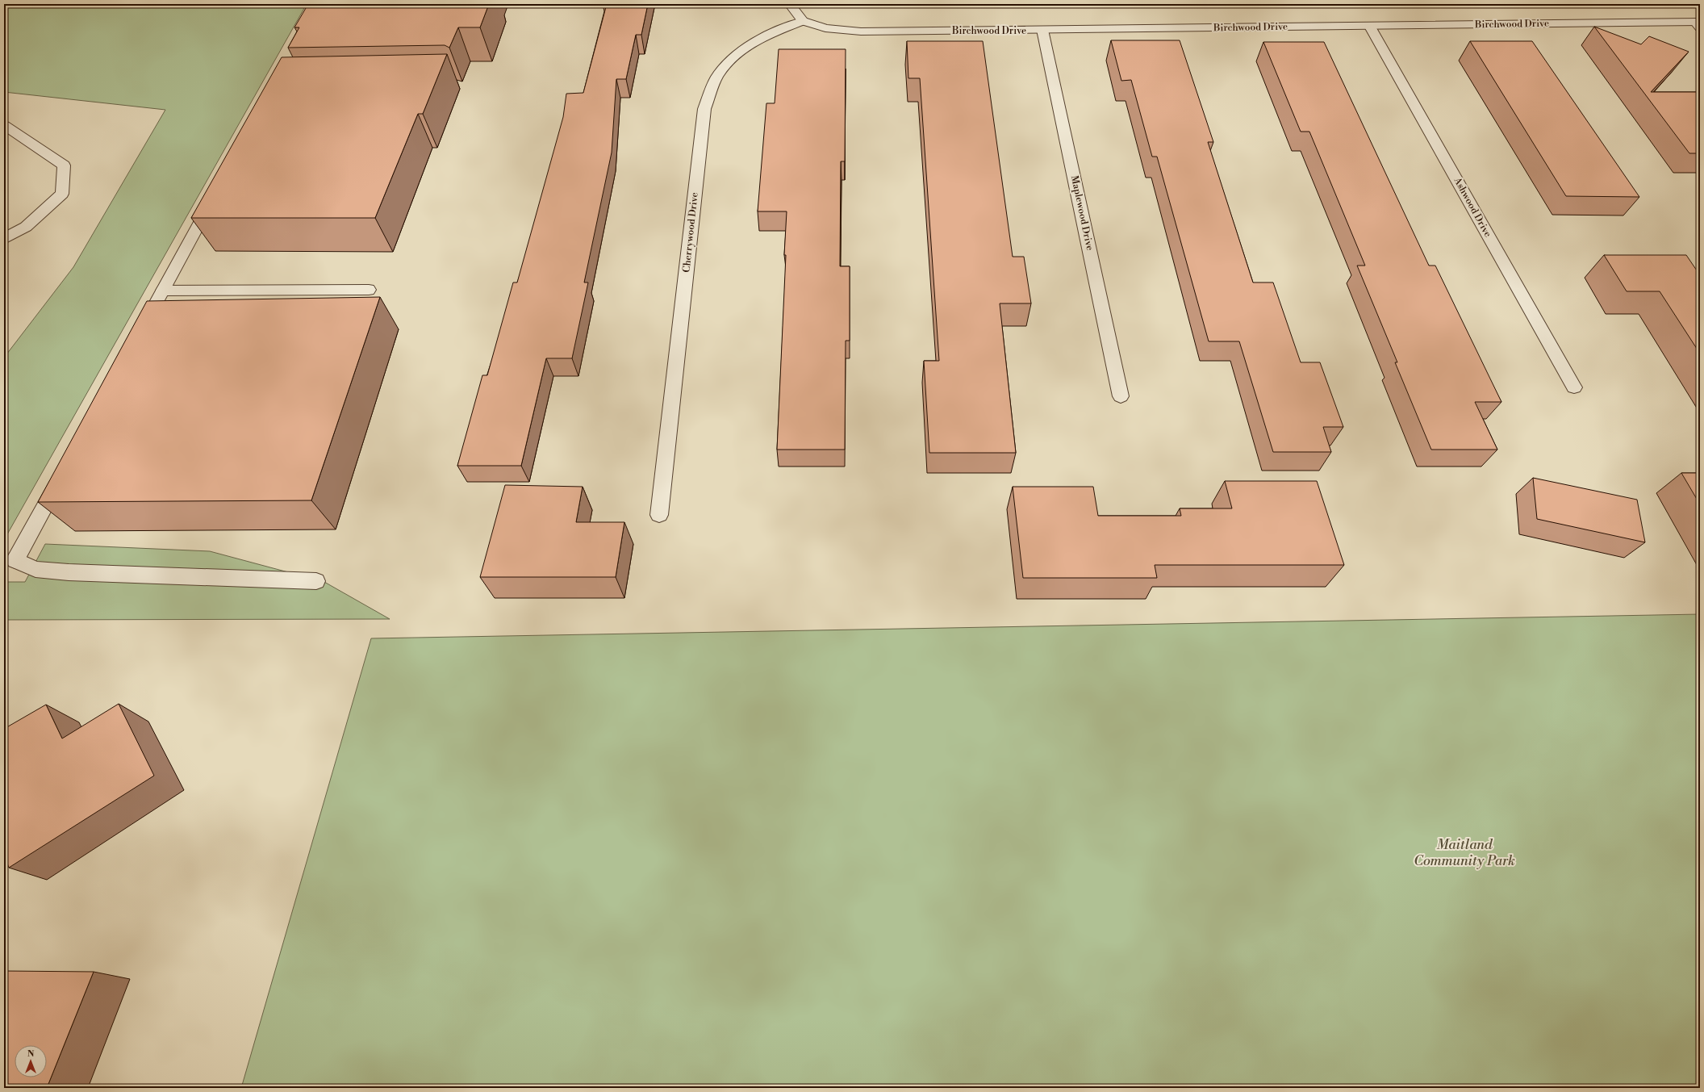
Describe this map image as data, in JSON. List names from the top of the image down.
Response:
{
  "streets": {
    "street": [
      "Birchwood Drive",
      "Ashwood Drive",
      "Maplewood Drive",
      "Cherrywood Drive"
    ]
  },
  "crossings": [
    ["Birchwood Drive", "Ashwood Drive"],
    ["Birchwood Drive", "Maplewood Drive"],
    ["Birchwood Drive", "Cherrywood Drive"]
  ],
  "parks": ["Maitland Community Park"],
  "north": "top"
}
